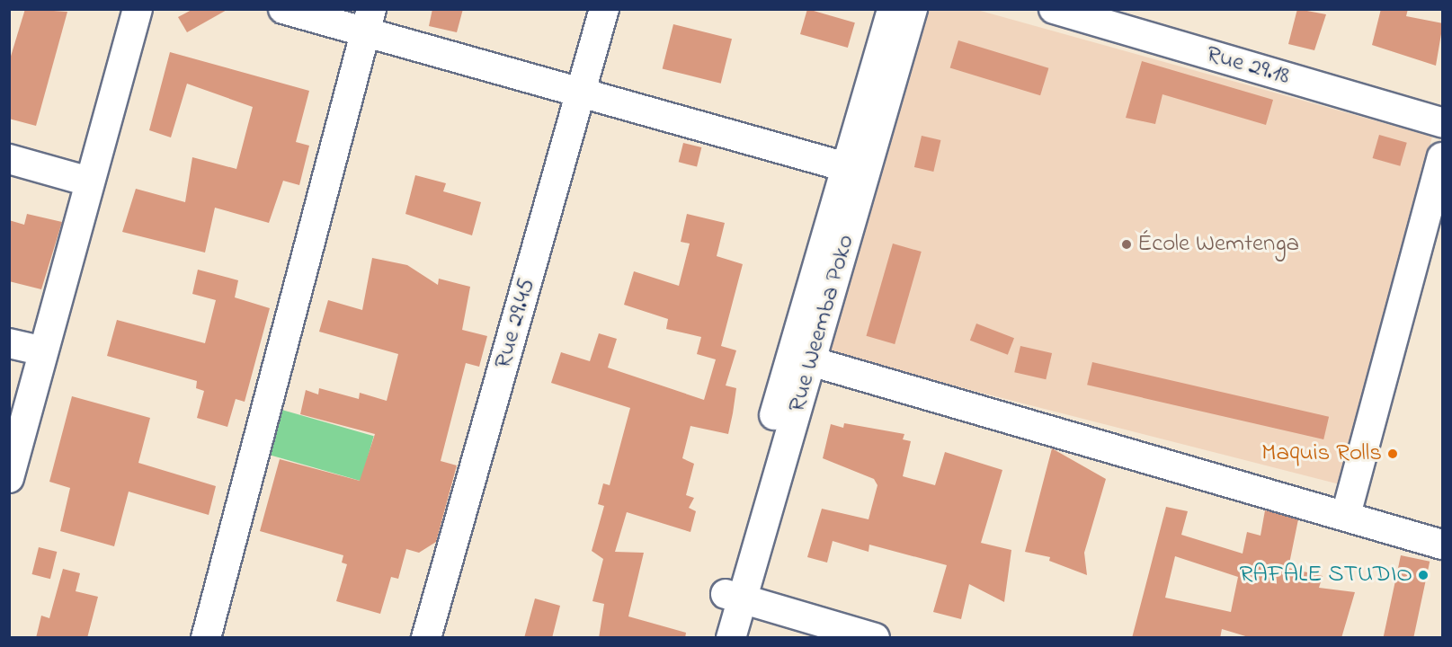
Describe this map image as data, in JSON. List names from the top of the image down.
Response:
{
  "streets": {
    "street": ["Rue 29.18", "Rue 29.45", "Rue Weemba Poko"]
  },
  "places": ["École Wemtenga", "Maquis Rolls", "RAFALE STUDIO"]
}
